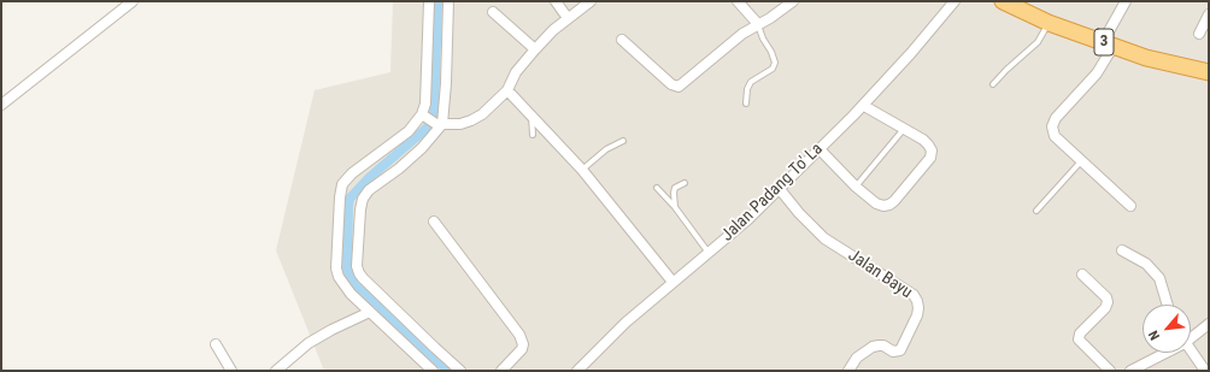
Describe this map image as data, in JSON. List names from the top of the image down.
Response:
{
  "streets": {
    "highway": ["3"],
    "street": ["Jalan Padang To' La", "Jalan Bayu"]
  },
  "crossings": [
    ["Jalan Padang To' La", "Jalan Bayu"]
  ],
  "north": "bottom left"
}
